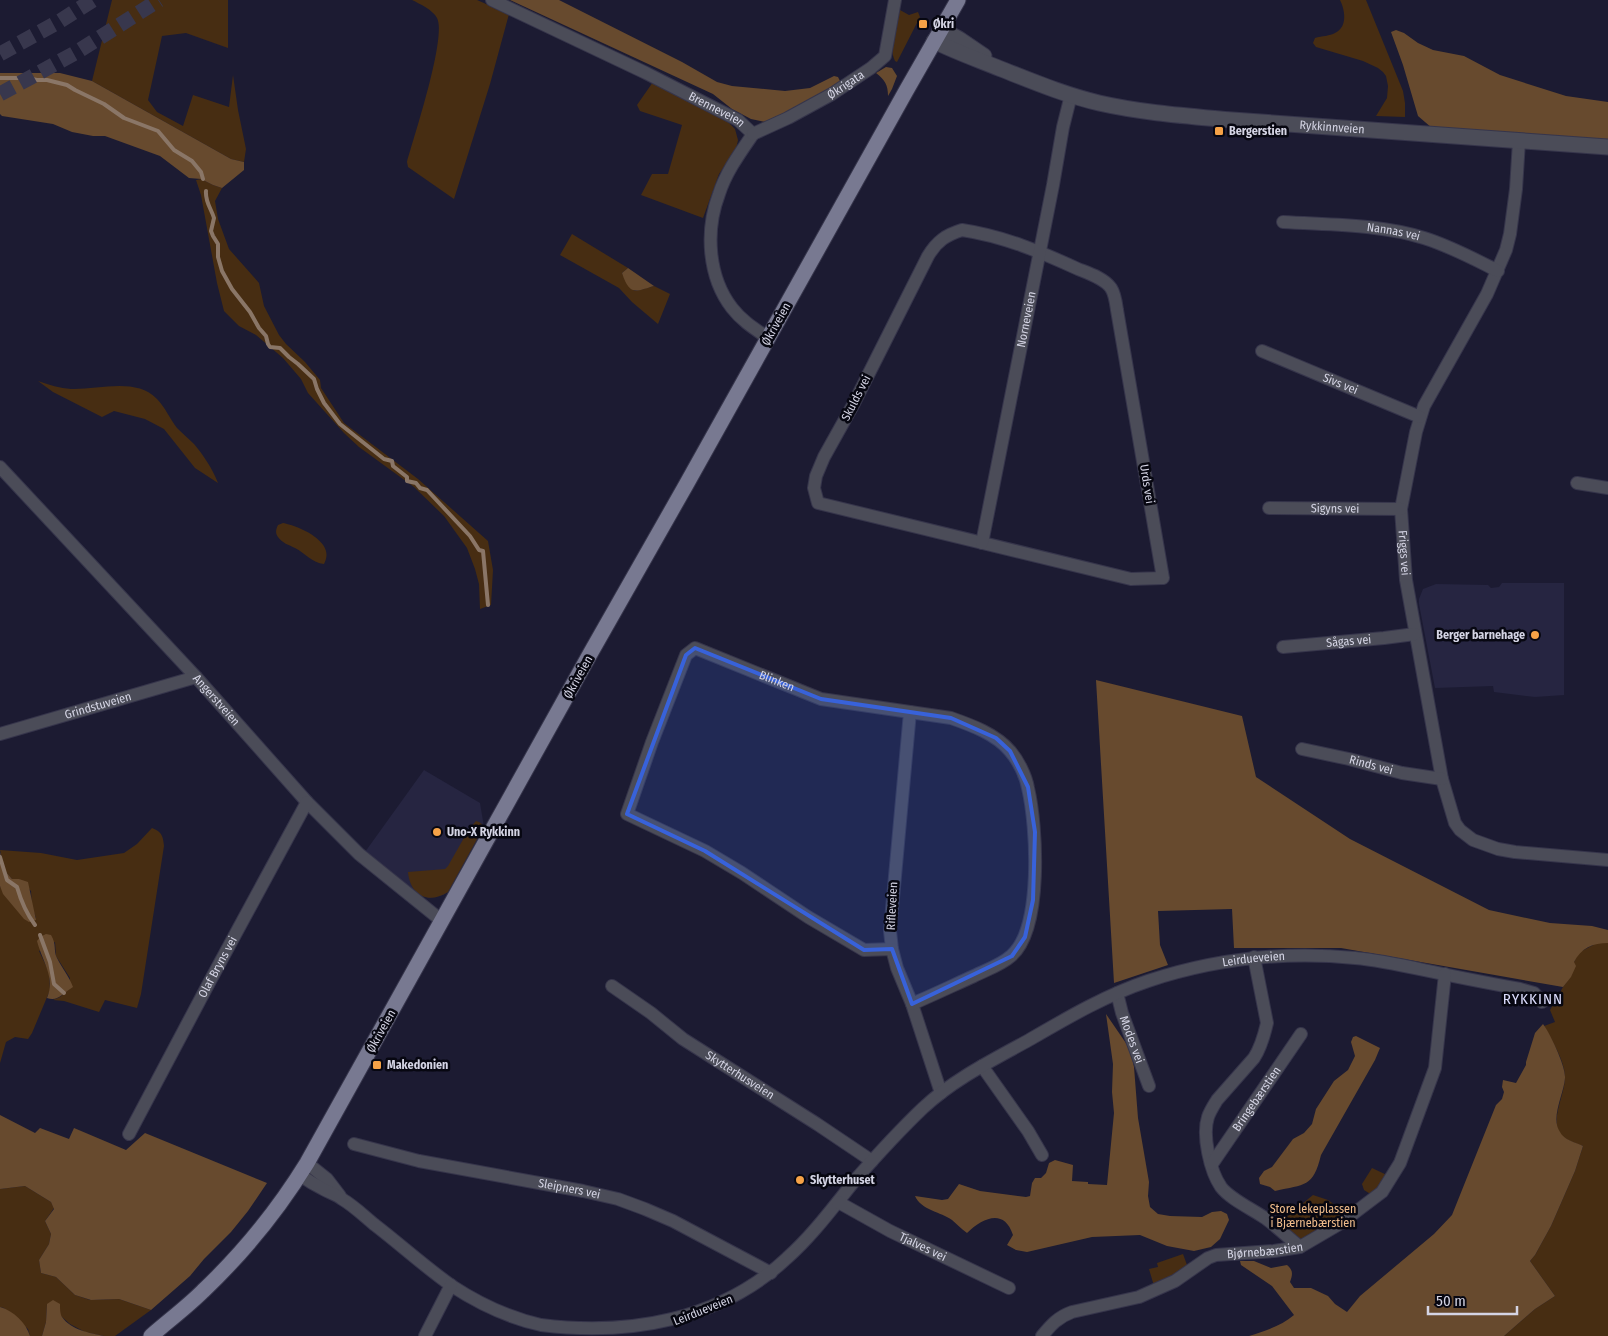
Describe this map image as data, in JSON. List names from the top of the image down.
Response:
{
  "streets": {
    "main road": ["Økriveien"],
    "street": [
      "Økrigata",
      "Brenneveien",
      "Rykkinnveien",
      "Nannas vei",
      "Norneveien",
      "Sivs vei",
      "Skulds vei",
      "Urds vei",
      "Sigyns vei",
      "Friggs vei",
      "Sågas vei",
      "Blinken",
      "Angerstveien",
      "Grindstuveien",
      "Rinds vei",
      "Rifleveien",
      "Leirdueveien",
      "Olaf Bryns vei",
      "Modes vei",
      "Skytterhusveien",
      "Bringebærstien",
      "Sleipners vei",
      "Tjalves vei",
      "Bjørnebærstien"
    ]
  },
  "crossings": [
    ["Økrigata", "Brenneveien"],
    ["Brenneveien", "Økriveien"],
    ["Rykkinnveien", "Norneveien"],
    ["Rykkinnveien", "Økriveien"],
    ["Rykkinnveien", "Friggs vei"],
    ["Nannas vei", "Friggs vei"],
    ["Norneveien", "Skulds vei"],
    ["Norneveien", "Urds vei"],
    ["Økriveien", "Angerstveien"],
    ["Økriveien", "Leirdueveien"],
    ["Sivs vei", "Friggs vei"],
    ["Skulds vei", "Urds vei"],
    ["Sigyns vei", "Friggs vei"],
    ["Friggs vei", "Sågas vei"],
    ["Friggs vei", "Rinds vei"],
    ["Blinken", "Rifleveien"],
    ["Angerstveien", "Grindstuveien"],
    ["Angerstveien", "Olaf Bryns vei"],
    ["Rifleveien", "Leirdueveien"],
    ["Leirdueveien", "Modes vei"],
    ["Leirdueveien", "Skytterhusveien"],
    ["Leirdueveien", "Bringebærstien"],
    ["Leirdueveien", "Sleipners vei"],
    ["Leirdueveien", "Tjalves vei"],
    ["Leirdueveien", "Bjørnebærstien"],
    ["Bringebærstien", "Bjørnebærstien"]
  ],
  "districts": ["RYKKINN"],
  "parks": ["Store lekeplassen i Bjærnebærstien"],
  "places": {
    "transit": ["Økri", "Bergerstien", "Makedonien"],
    "other": ["Berger barnehage", "Uno-X Rykkinn", "Skytterhuset"]
  },
  "scale_bar": "50 m"
}
